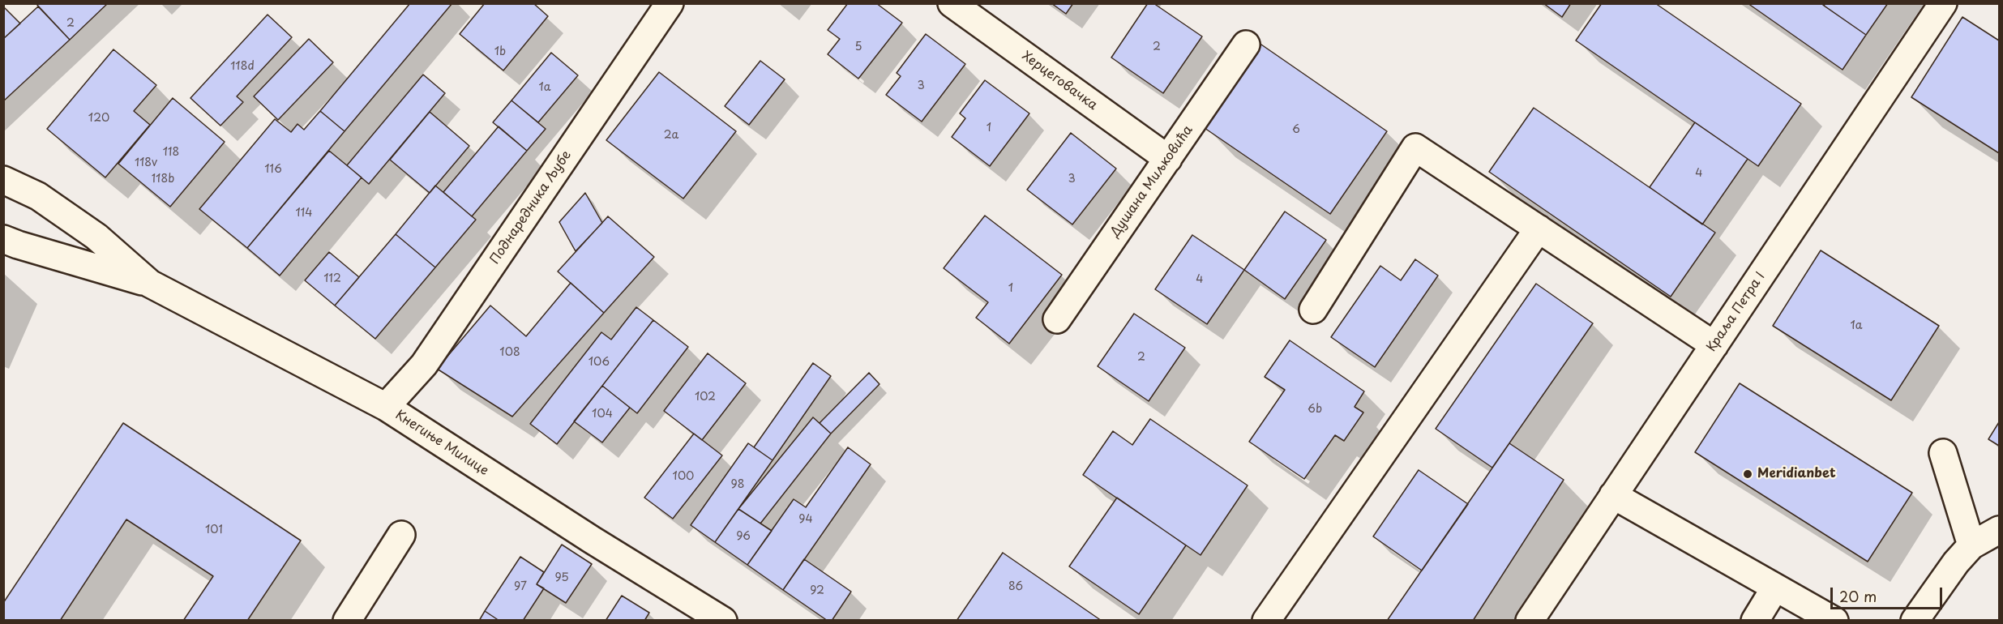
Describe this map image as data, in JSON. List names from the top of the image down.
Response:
{
  "streets": {
    "street": [
      "Херцеговачка",
      "Душана Миљковића",
      "Поднаредника Љубе",
      "Краља Петра I",
      "Кнегиње Милице"
    ]
  },
  "crossings": [
    ["Херцеговачка", "Душана Миљковића"],
    ["Поднаредника Љубе", "Кнегиње Милице"]
  ],
  "places": ["Meridianbet"],
  "house_numbers": [
    "2",
    "5",
    "2",
    "1b",
    "118d",
    "3",
    "1a",
    "120",
    "1",
    "6",
    "2a",
    "118",
    "118v",
    "116",
    "4",
    "118b",
    "3",
    "114",
    "112",
    "4",
    "1",
    "1a",
    "108",
    "2",
    "106",
    "102",
    "6b",
    "104",
    "100",
    "98",
    "94",
    "101",
    "96",
    "95",
    "97",
    "86",
    "92"
  ],
  "scale_bar": "20 m"
}
